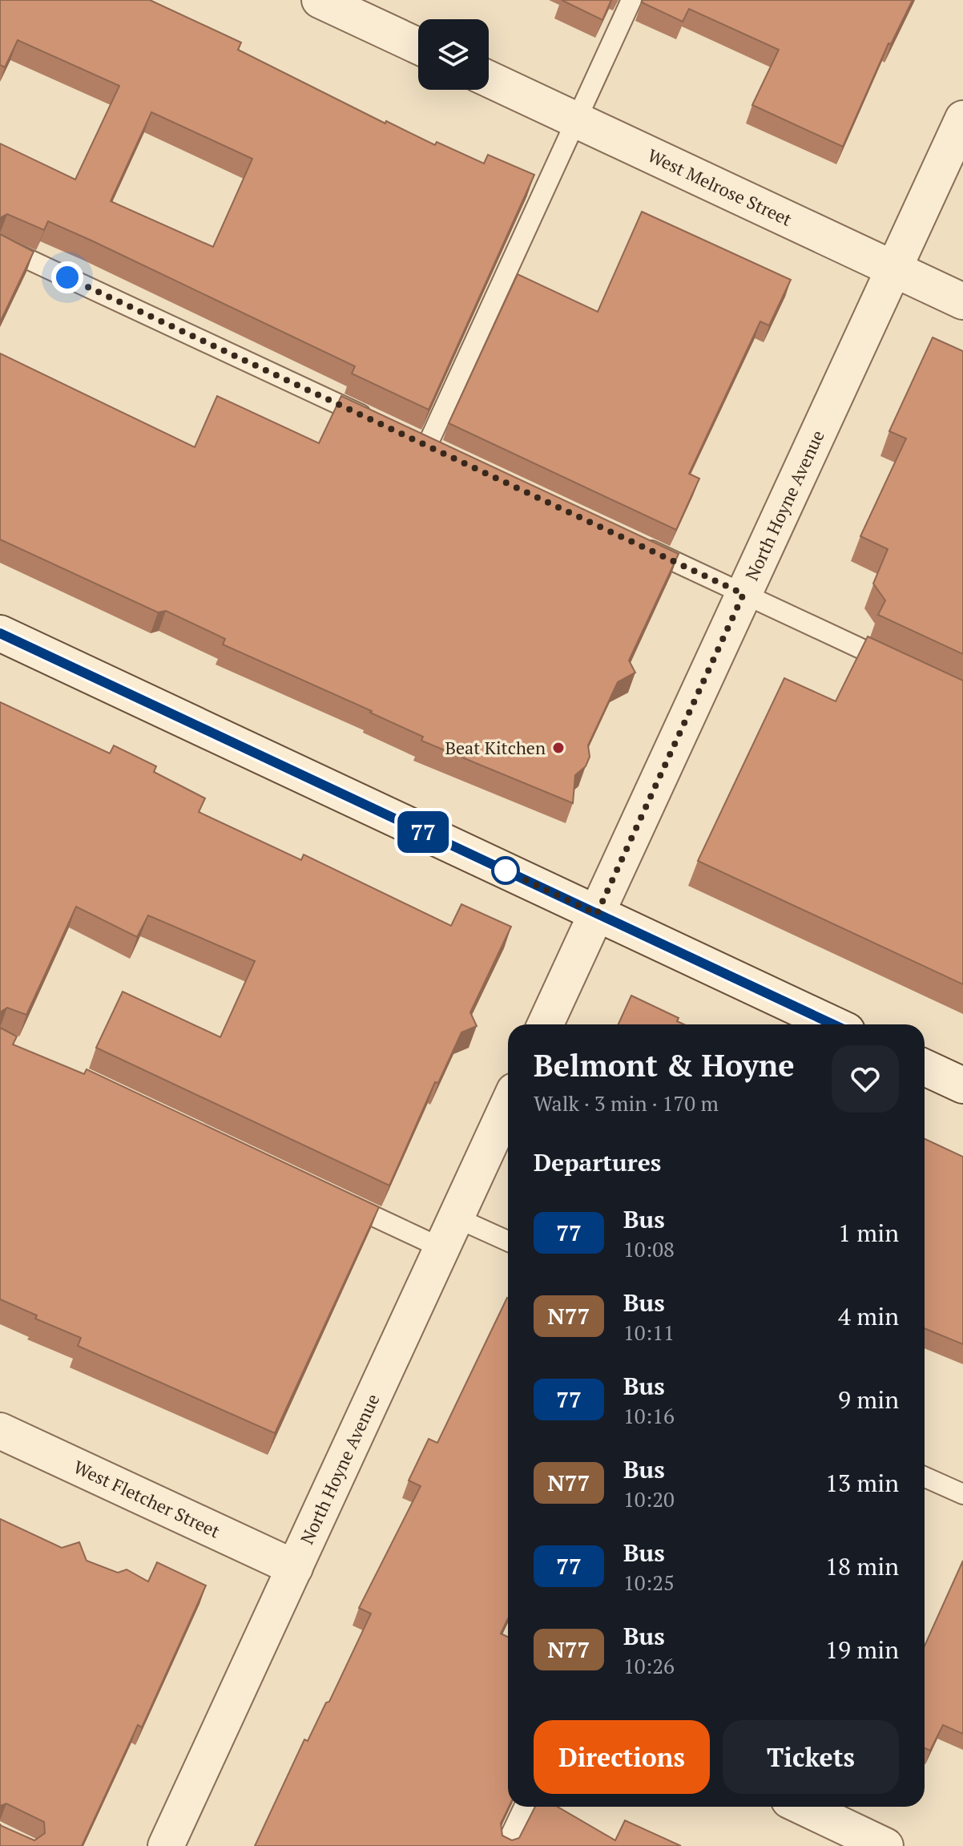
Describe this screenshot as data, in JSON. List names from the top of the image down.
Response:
{
  "streets": {
    "street": ["West Melrose Street", "North Hoyne Avenue", "West Fletcher Street"]
  },
  "crossings": [
    ["West Melrose Street", "North Hoyne Avenue"],
    ["North Hoyne Avenue", "West Fletcher Street"]
  ],
  "places": ["Beat Kitchen"],
  "lines": ["bus line 77"],
  "page": {
    "on_map": "77",
    "heading": [
      ["Belmont & Hoyne", "Walk · 3 min · 170 m"],
      "Departures"
    ],
    "list": [
      {
        "mark": "77",
        "name": "Bus",
        "note": "10:08",
        "value": "1 min"
      },
      {
        "mark": "N77",
        "name": "Bus",
        "note": "10:11",
        "value": "4 min"
      },
      {
        "mark": "77",
        "name": "Bus",
        "note": "10:16",
        "value": "9 min"
      },
      {
        "mark": "N77",
        "name": "Bus",
        "note": "10:20",
        "value": "13 min"
      },
      {
        "mark": "77",
        "name": "Bus",
        "note": "10:25",
        "value": "18 min"
      },
      {
        "mark": "N77",
        "name": "Bus",
        "note": "10:26",
        "value": "19 min"
      }
    ],
    "buttons": ["Directions", "Tickets"]
  }
}
